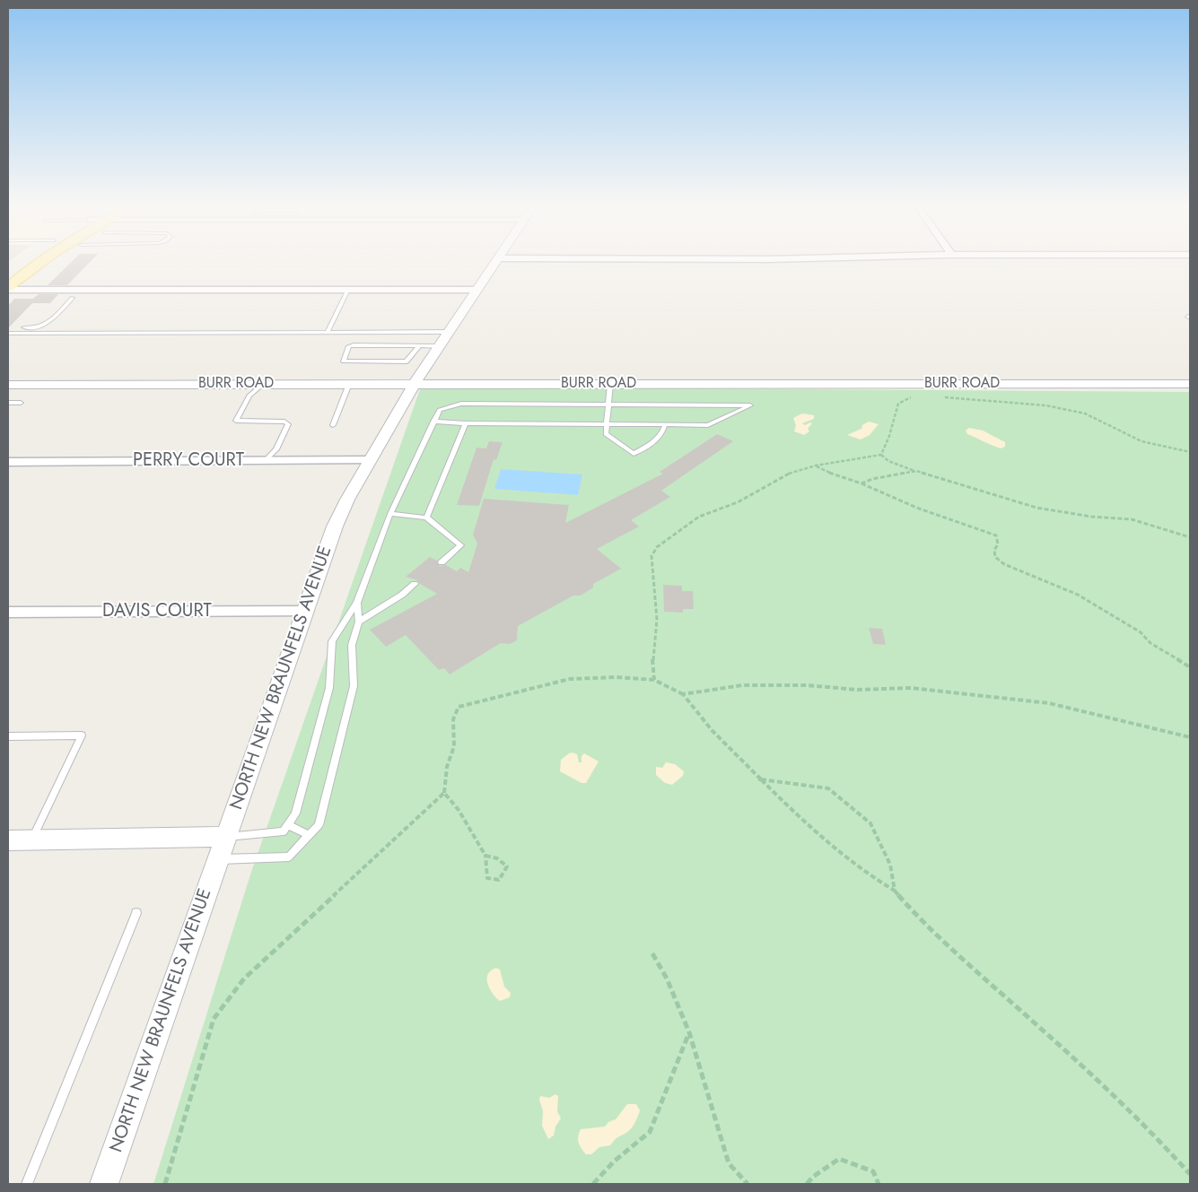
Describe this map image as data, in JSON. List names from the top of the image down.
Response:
{
  "streets": {
    "street": [
      "BURR ROAD",
      "PERRY COURT",
      "DAVIS COURT",
      "NORTH NEW BRAUNFELS AVENUE"
    ]
  },
  "crossings": [
    ["BURR ROAD", "NORTH NEW BRAUNFELS AVENUE"],
    ["PERRY COURT", "NORTH NEW BRAUNFELS AVENUE"],
    ["DAVIS COURT", "NORTH NEW BRAUNFELS AVENUE"]
  ]
}
